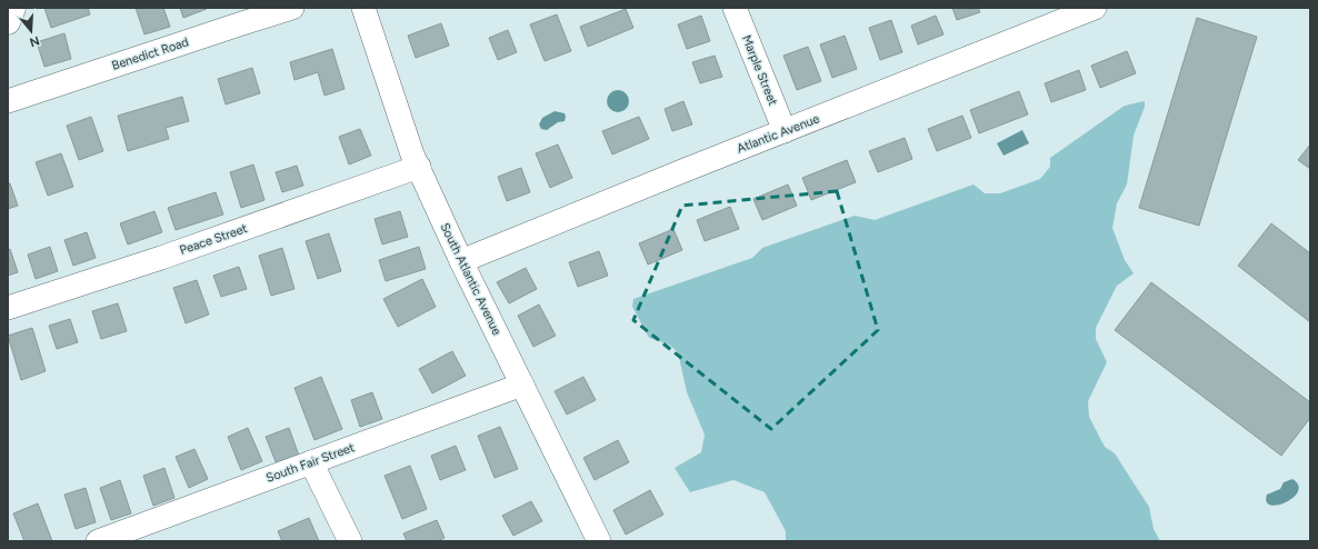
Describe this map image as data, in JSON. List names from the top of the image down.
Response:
{
  "streets": {
    "street": [
      "Benedict Road",
      "Marple Street",
      "Atlantic Avenue",
      "Peace Street",
      "South Atlantic Avenue",
      "South Fair Street"
    ]
  },
  "crossings": [
    ["Marple Street", "Atlantic Avenue"],
    ["Atlantic Avenue", "South Atlantic Avenue"],
    ["Peace Street", "South Atlantic Avenue"],
    ["South Atlantic Avenue", "South Fair Street"]
  ],
  "north": "bottom"
}
